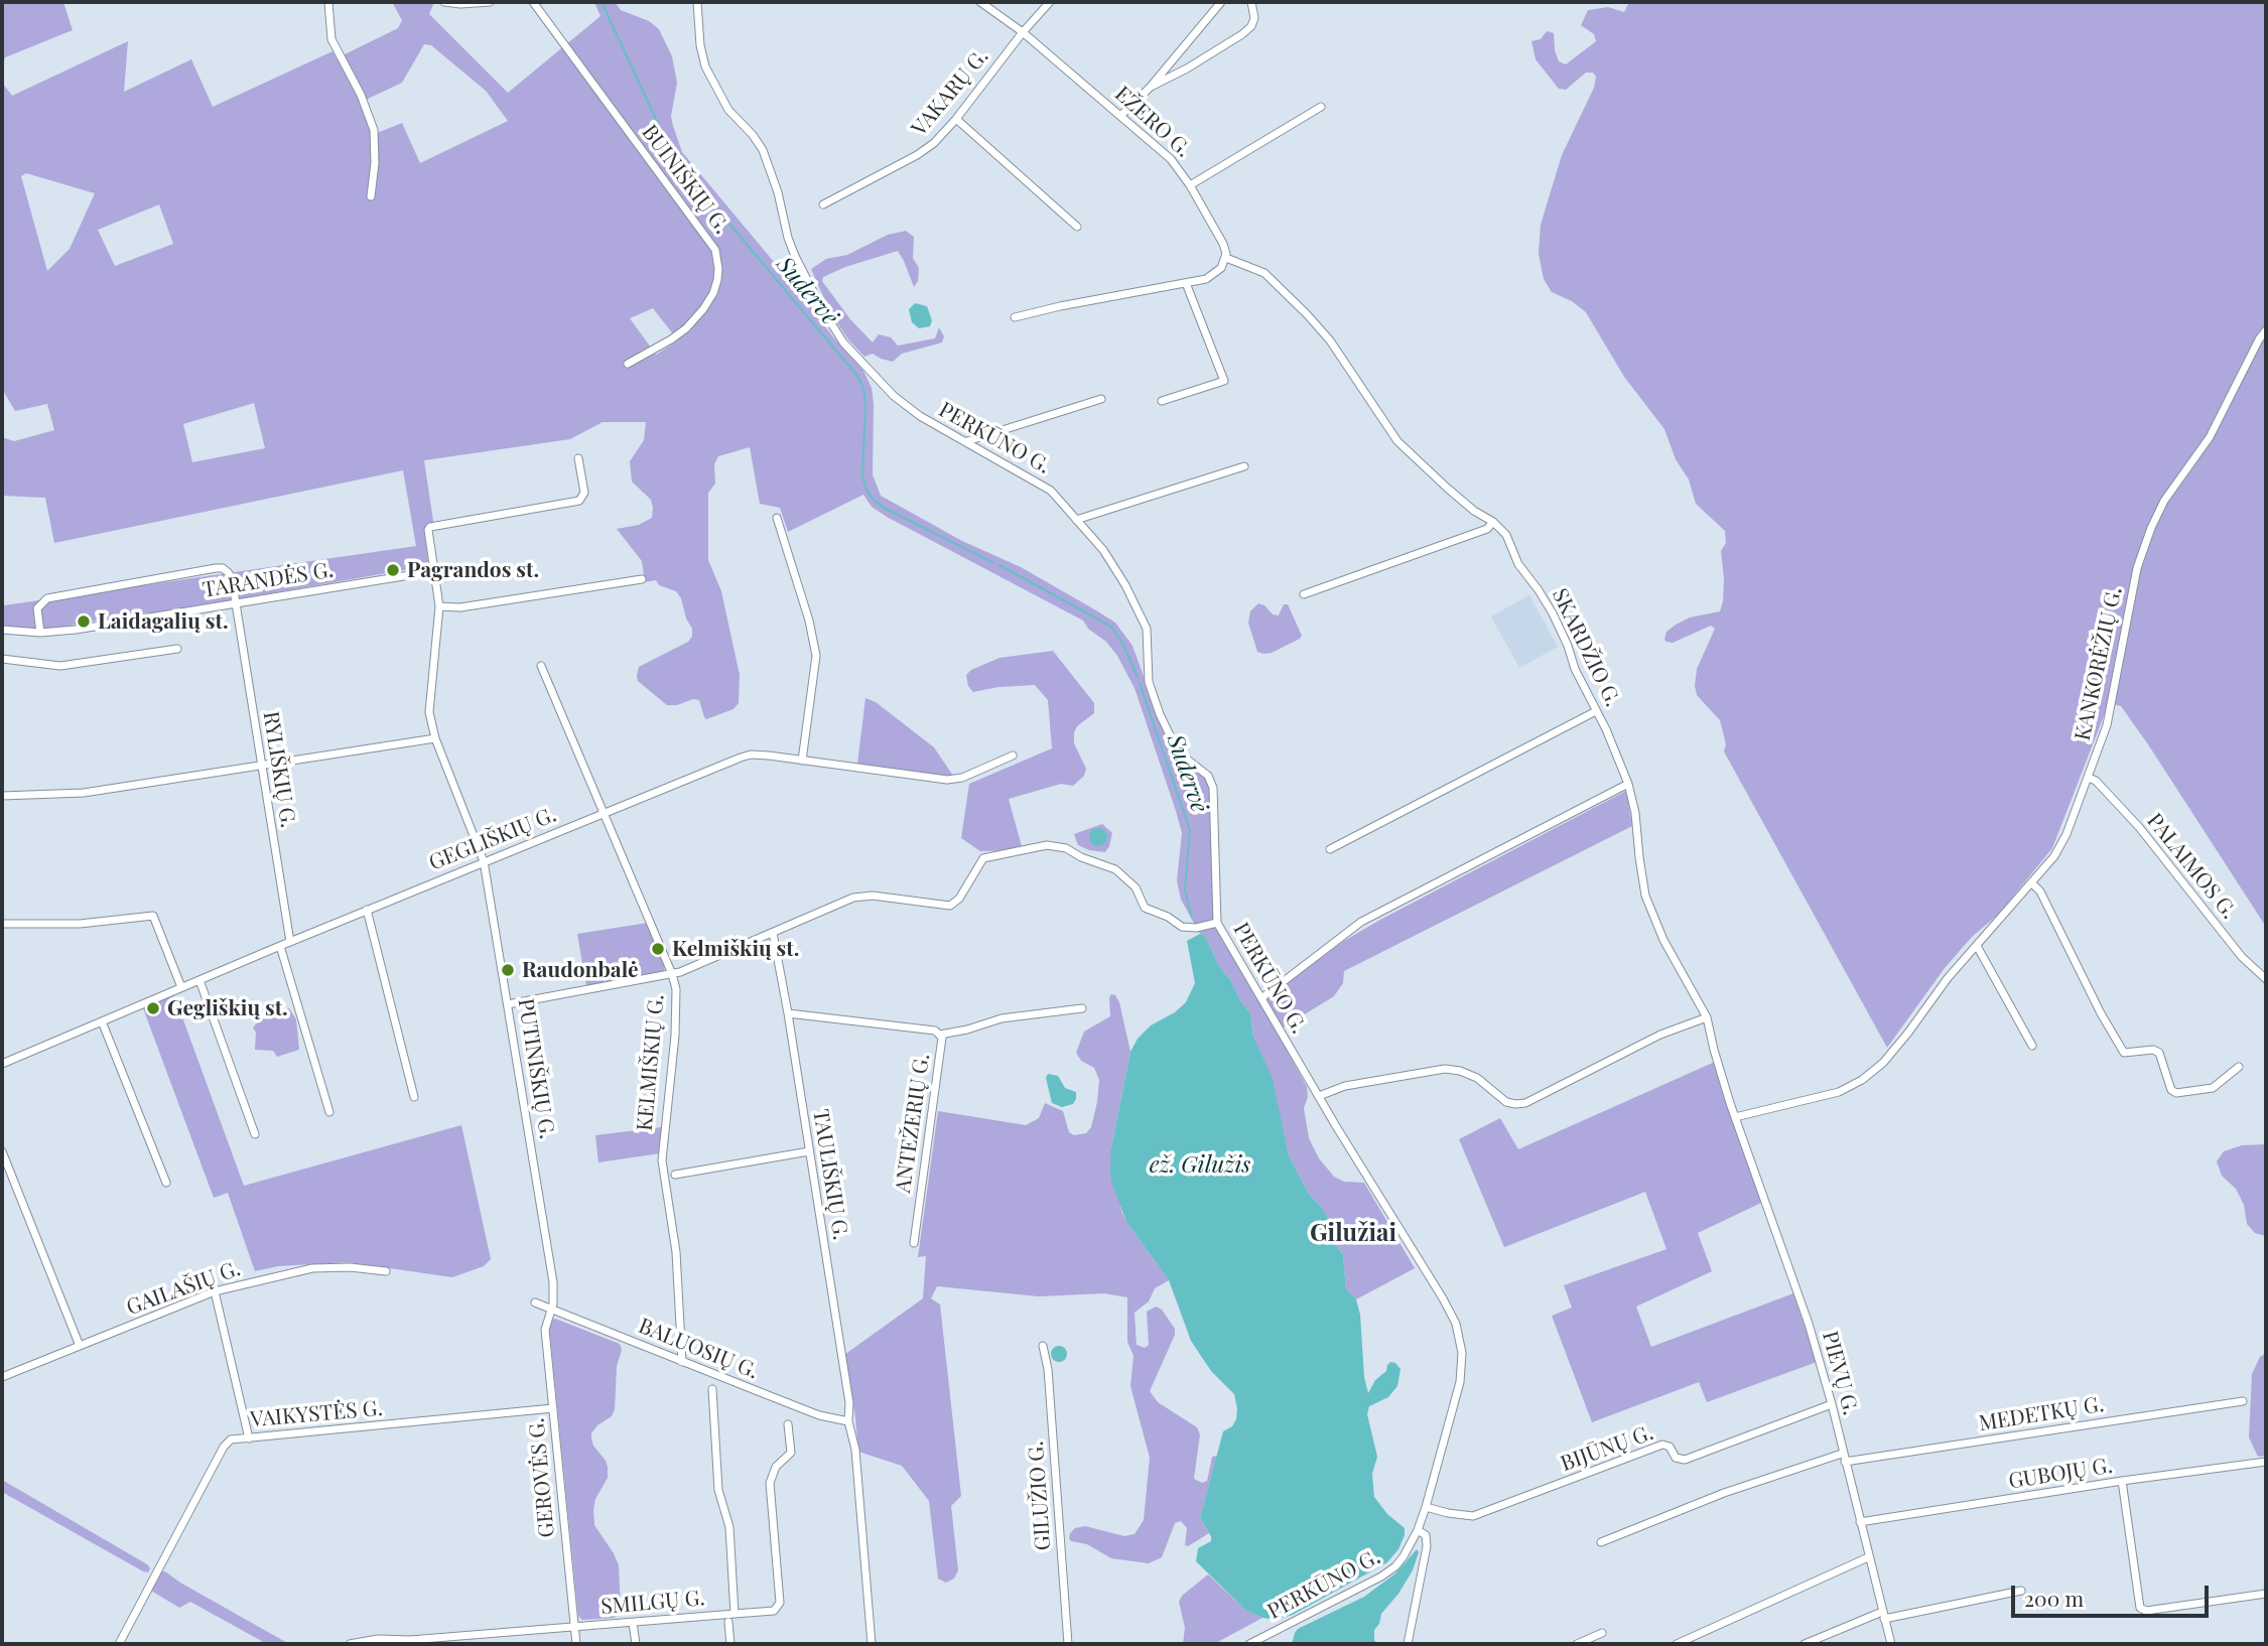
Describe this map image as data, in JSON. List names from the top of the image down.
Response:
{
  "streets": {
    "street": [
      "VAKARŲ G.",
      "EŽERO G.",
      "BUINIŠKIŲ G.",
      "PERKŪNO G.",
      "TARANDĖS G.",
      "SKARDŽIO G.",
      "KANKORĖŽIŲ G.",
      "RYLIŠKIŲ G.",
      "GEGLIŠKIŲ G.",
      "PALAIMOS G.",
      "KELMIŠKIŲ G.",
      "PUTINIŠKIŲ G.",
      "ANTEŽERIŲ G.",
      "TAULIŠKIŲ G.",
      "GAILAŠIŲ G.",
      "BALUOSIŲ G.",
      "PIEVŲ G.",
      "VAIKYSTĖS G.",
      "MEDETKŲ G.",
      "BIJŪNŲ G.",
      "GUBOJŲ G.",
      "GEROVĖS G.",
      "GILUŽIO G.",
      "SMILGŲ G."
    ]
  },
  "crossings": [
    ["VAKARŲ G.", "EŽERO G."],
    ["EŽERO G.", "SKARDŽIO G."],
    ["PERKŪNO G.", "BIJŪNŲ G."],
    ["TARANDĖS G.", "RYLIŠKIŲ G."],
    ["TARANDĖS G.", "PUTINIŠKIŲ G."],
    ["SKARDŽIO G.", "KANKORĖŽIŲ G."],
    ["SKARDŽIO G.", "PIEVŲ G."],
    ["KANKORĖŽIŲ G.", "PALAIMOS G."],
    ["KANKORĖŽIŲ G.", "PIEVŲ G."],
    ["RYLIŠKIŲ G.", "GEGLIŠKIŲ G."],
    ["GEGLIŠKIŲ G.", "KELMIŠKIŲ G."],
    ["GEGLIŠKIŲ G.", "PUTINIŠKIŲ G."],
    ["KELMIŠKIŲ G.", "BALUOSIŲ G."],
    ["PUTINIŠKIŲ G.", "BALUOSIŲ G."],
    ["PUTINIŠKIŲ G.", "GEROVĖS G."],
    ["ANTEŽERIŲ G.", "TAULIŠKIŲ G."],
    ["TAULIŠKIŲ G.", "BALUOSIŲ G."],
    ["BALUOSIŲ G.", "GEROVĖS G."],
    ["PIEVŲ G.", "MEDETKŲ G."],
    ["PIEVŲ G.", "BIJŪNŲ G."],
    ["PIEVŲ G.", "GUBOJŲ G."],
    ["VAIKYSTĖS G.", "GEROVĖS G."],
    ["GEROVĖS G.", "SMILGŲ G."]
  ],
  "districts": ["Gilužiai"],
  "water": ["Sudervė", "ež. Gilužis"],
  "places": [
    "Pagrandos st.",
    "Laidagalių st.",
    "Kelmiškių st.",
    "Raudonbalė",
    "Gegliškių st."
  ],
  "scale_bar": "200 m"
}
